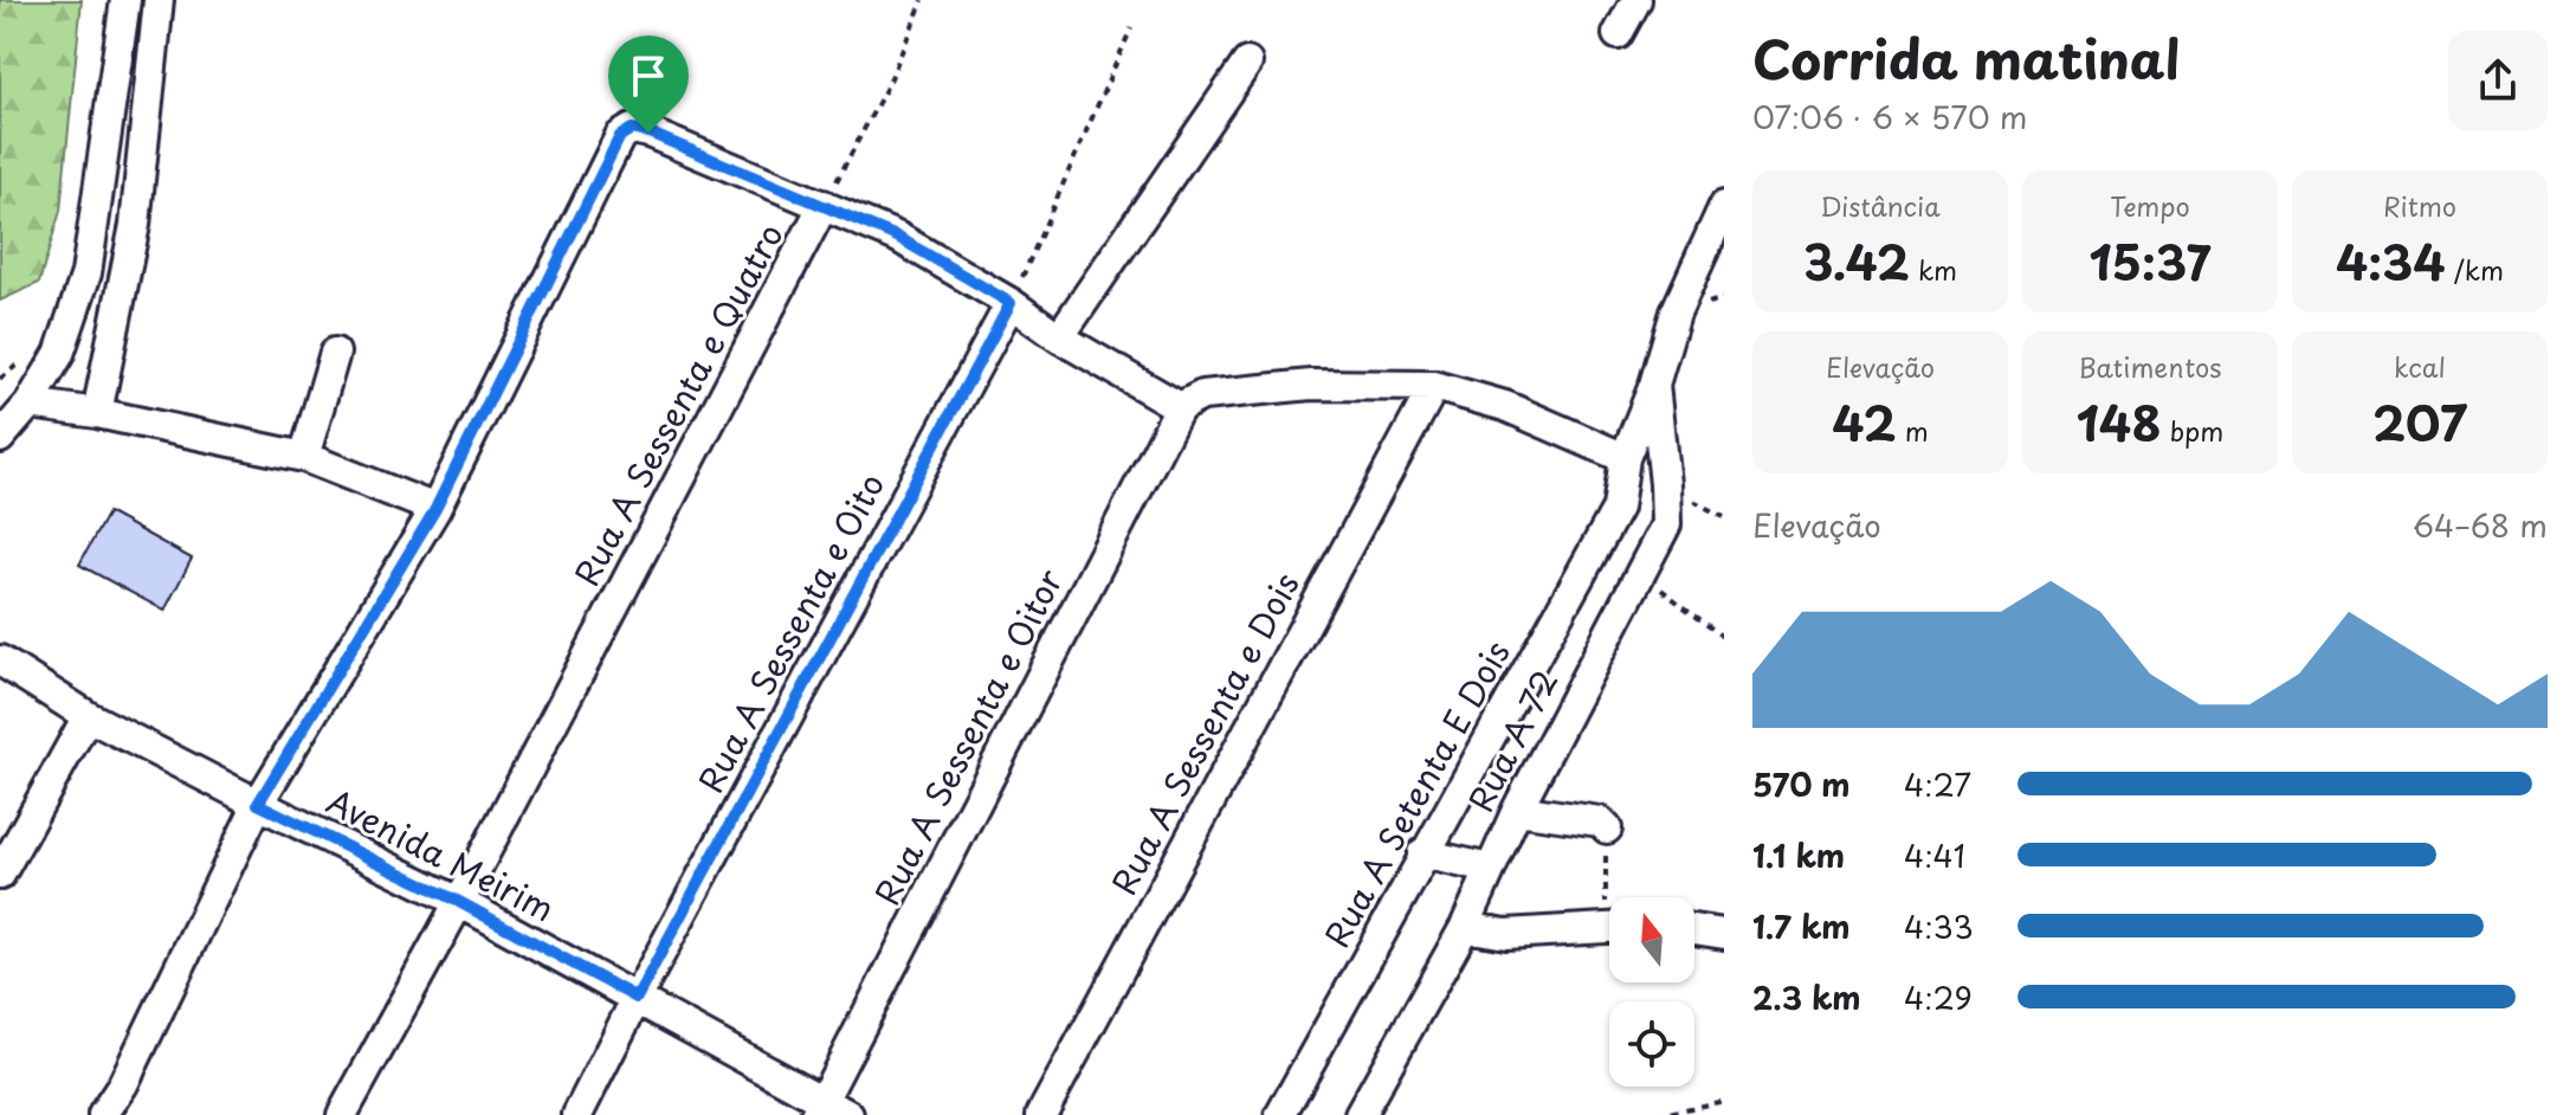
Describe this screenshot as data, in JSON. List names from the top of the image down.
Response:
{
  "streets": {
    "street": [
      "Rua A Sessenta e Quatro",
      "Rua A Sessenta e Oito",
      "Rua A Sessenta e Dois",
      "Rua A Sessenta e Oitor",
      "Rua A 72",
      "Rua A Setenta E Dois",
      "Avenida Meirim"
    ]
  },
  "crossings": [
    ["Rua A Sessenta e Quatro", "Avenida Meirim"],
    ["Rua A Sessenta e Oito", "Avenida Meirim"],
    ["Rua A Sessenta e Oitor", "Avenida Meirim"]
  ],
  "north": "top",
  "page": {
    "heading": ["Corrida matinal", "07:06 · 6 × 570 m"],
    "stats": [
      ["Distância", "3.42 km"],
      ["Tempo", "15:37"],
      ["Ritmo", "4:34 /km"],
      ["Elevação", "42 m"],
      ["Batimentos", "148 bpm"],
      ["kcal", "207"]
    ],
    "chart": ["Elevação", "64–68 m"],
    "list": [
      {
        "name": "570 m",
        "note": "4:27"
      },
      {
        "name": "1.1 km",
        "note": "4:41"
      },
      {
        "name": "1.7 km",
        "note": "4:33"
      },
      {
        "name": "2.3 km",
        "note": "4:29"
      }
    ]
  }
}
